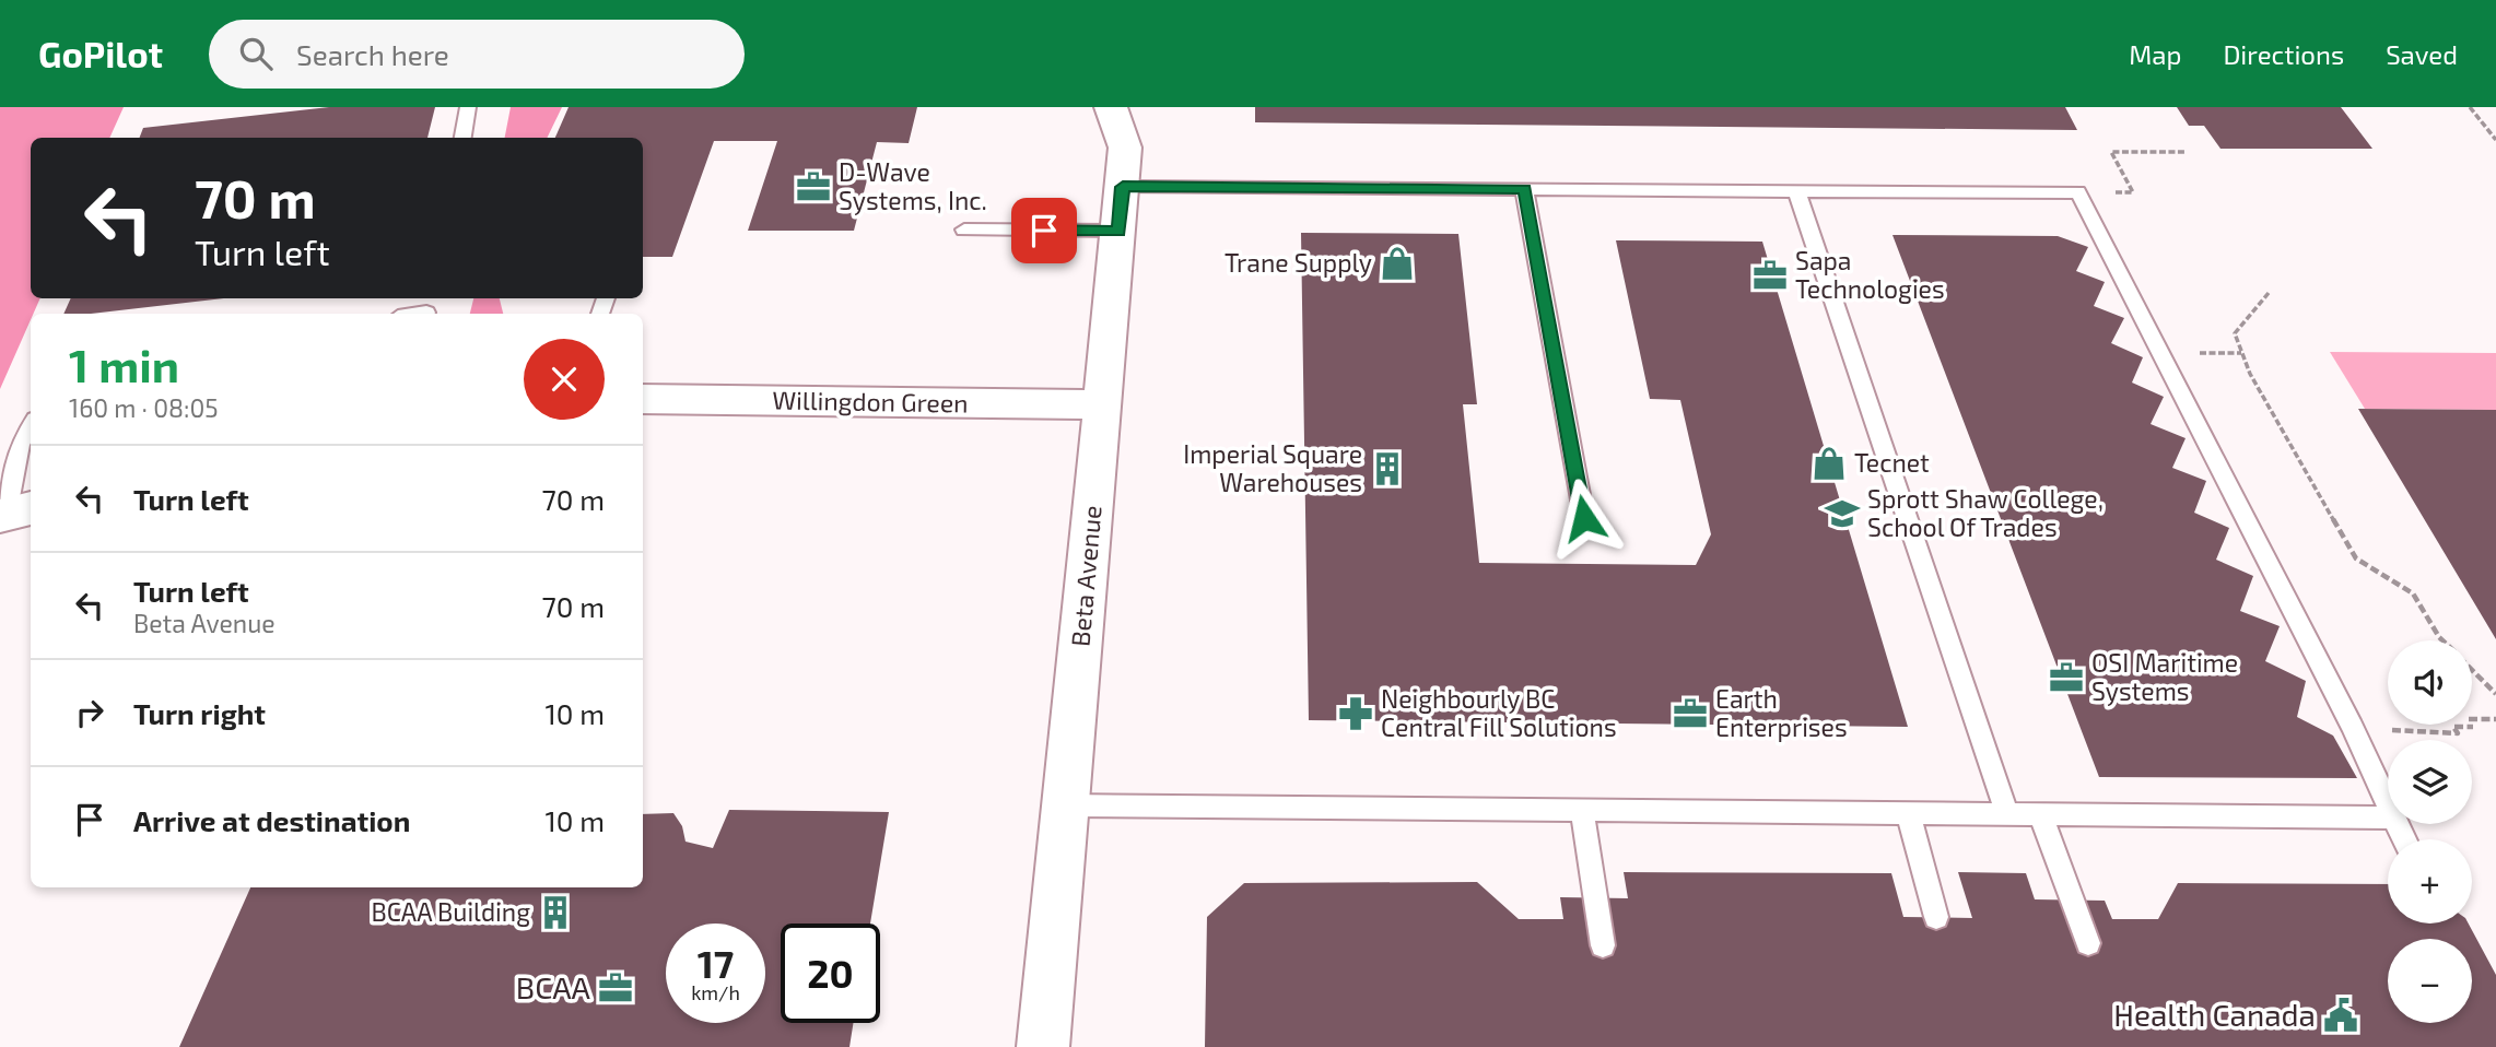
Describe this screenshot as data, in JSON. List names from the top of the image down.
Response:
{
  "streets": {
    "street": ["Willingdon Green", "Beta Avenue"]
  },
  "crossings": [
    ["Willingdon Green", "Beta Avenue"]
  ],
  "places": {
    "office": [
      "D-Wave Systems, Inc.",
      "Sapa Technologies",
      "OSI Maritime Systems",
      "Earth Enterprises",
      "BCAA"
    ],
    "shop": ["Trane Supply", "Tecnet"],
    "building": ["Imperial Square Warehouses", "BCAA Building"],
    "school or university": ["Sprott Shaw College, School Of Trades"],
    "pharmacy": ["Neighbourly BC Central Fill Solutions"],
    "public building": ["Health Canada"]
  },
  "page": {
    "header": "GoPilot",
    "search": "Search here",
    "nav": ["Map", "Directions", "Saved"],
    "turn": ["70 m", "Turn left"],
    "heading": ["1 min", "160 m · 08:05"],
    "list": [
      {
        "name": "Turn left",
        "value": "70 m"
      },
      {
        "name": "Turn left",
        "note": "Beta Avenue",
        "value": "70 m"
      },
      {
        "name": "Turn right",
        "value": "10 m"
      },
      {
        "name": "Arrive at destination",
        "value": "10 m"
      }
    ],
    "map_buttons": ["+", "−"],
    "speed": "17 km/h",
    "limit": "20"
  }
}
